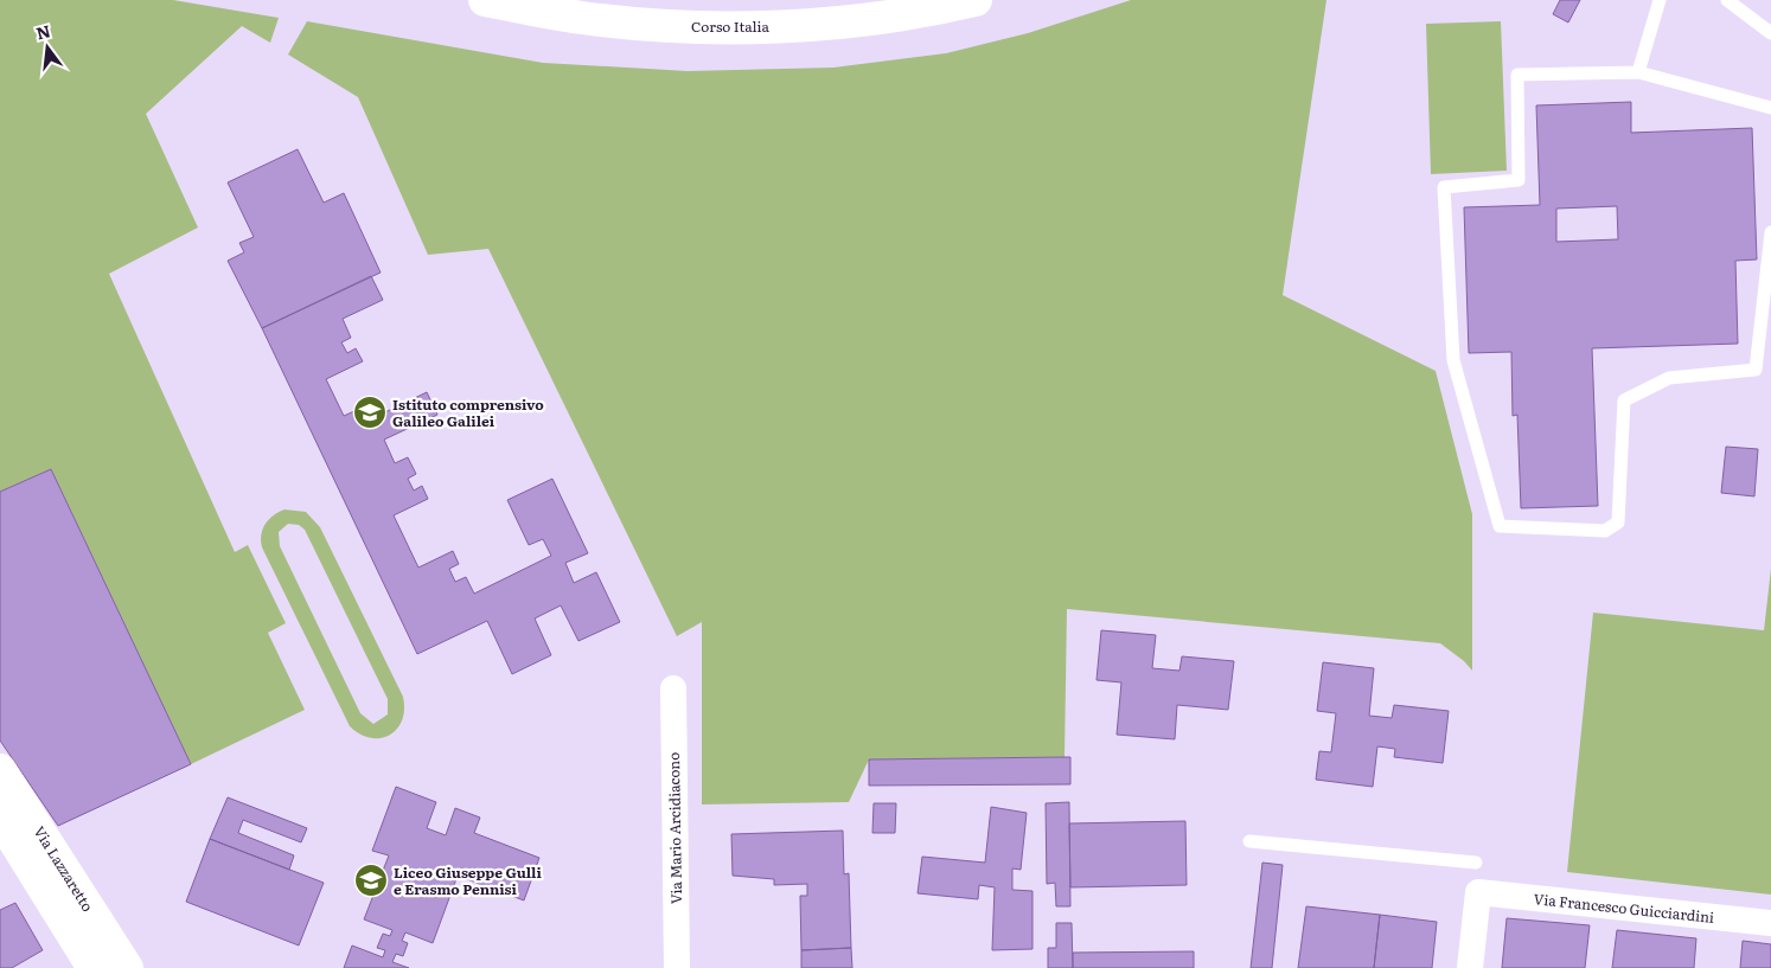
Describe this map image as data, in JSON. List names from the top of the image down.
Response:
{
  "streets": {
    "street": [
      "Corso Italia",
      "Via Mario Arcidiacono",
      "Via Lazzaretto",
      "Via Francesco Guicciardini"
    ]
  },
  "places": {
    "school or university": ["Istituto comprensivo Galileo Galilei", "Liceo Giuseppe Gulli e Erasmo Pennisi"]
  },
  "north": "top"
}
